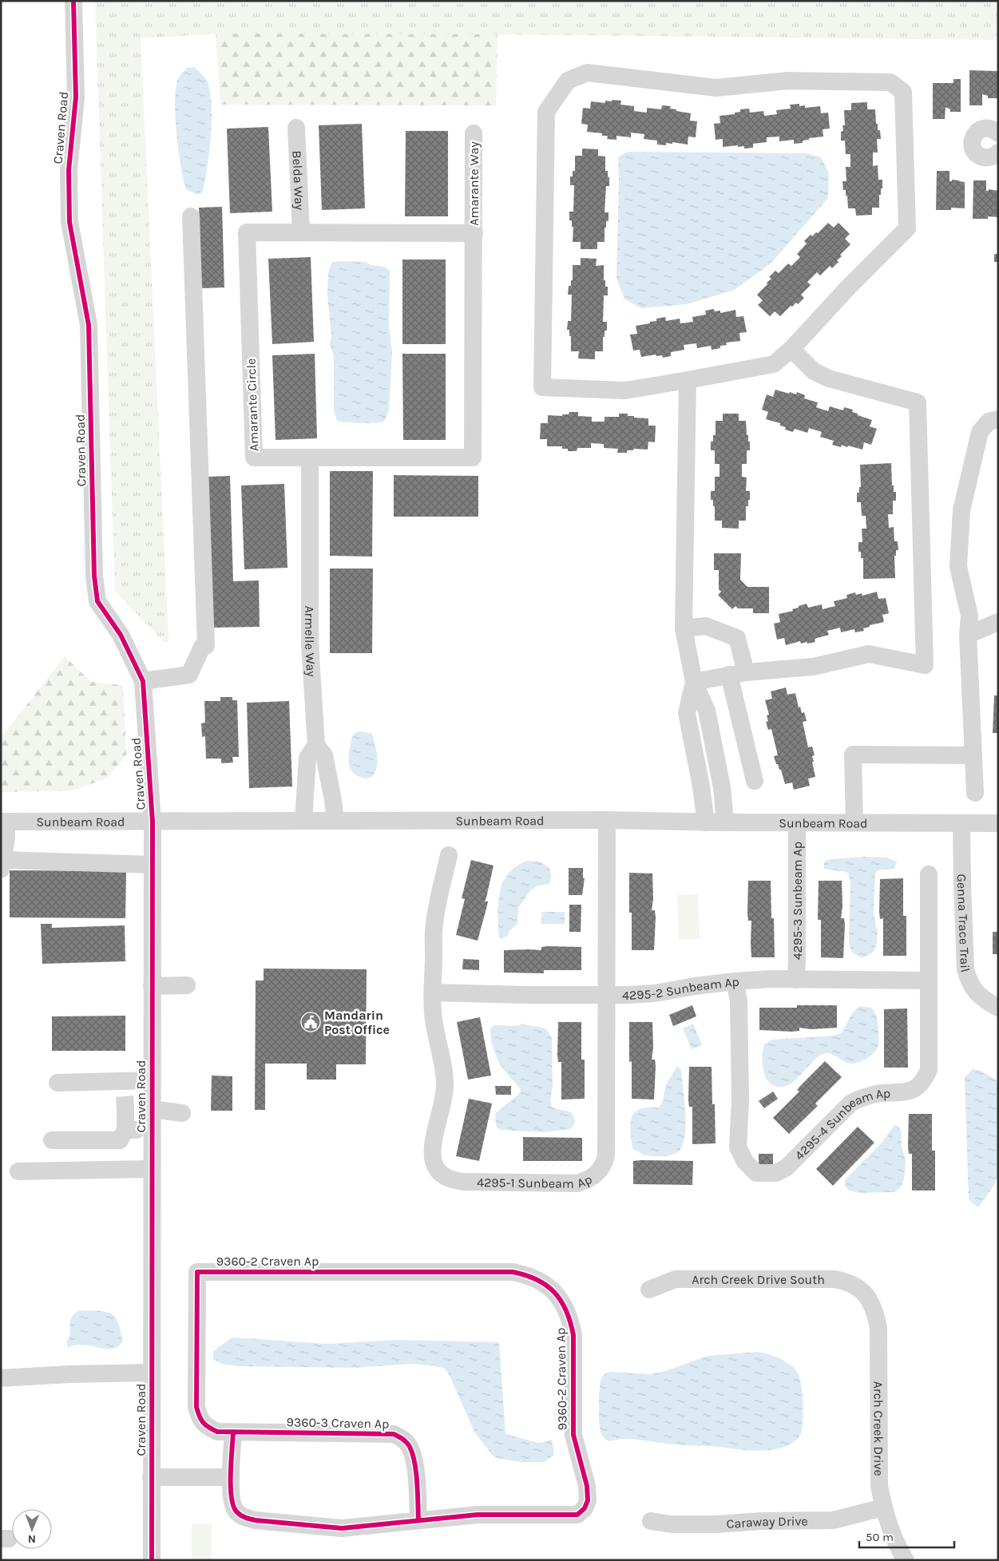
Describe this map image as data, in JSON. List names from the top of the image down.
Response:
{
  "streets": {
    "street": [
      "Craven Road",
      "Belda Way",
      "Amarante Way",
      "Amarante Circle",
      "Armelle Way",
      "Sunbeam Road",
      "4295-3 Sunbeam Ap",
      "Genna Trace Trail",
      "4295-2 Sunbeam Ap",
      "4295-4 Sunbeam Ap",
      "4295-1 Sunbeam Ap",
      "9360-2 Craven Ap",
      "Arch Creek Drive South",
      "9360-3 Craven Ap",
      "Arch Creek Drive",
      "Caraway Drive"
    ]
  },
  "crossings": [
    ["Craven Road", "Sunbeam Road"],
    ["Belda Way", "Amarante Circle"],
    ["Amarante Way", "Amarante Circle"],
    ["Amarante Circle", "Armelle Way"],
    ["Armelle Way", "Sunbeam Road"],
    ["Sunbeam Road", "4295-3 Sunbeam Ap"],
    ["Sunbeam Road", "Genna Trace Trail"],
    ["Sunbeam Road", "4295-1 Sunbeam Ap"],
    ["4295-3 Sunbeam Ap", "4295-2 Sunbeam Ap"],
    ["4295-2 Sunbeam Ap", "4295-4 Sunbeam Ap"],
    ["4295-2 Sunbeam Ap", "4295-1 Sunbeam Ap"],
    ["9360-2 Craven Ap", "9360-3 Craven Ap"],
    ["Arch Creek Drive South", "Arch Creek Drive"],
    ["Arch Creek Drive", "Caraway Drive"]
  ],
  "places": {
    "public building": ["Mandarin Post Office"]
  },
  "scale_bar": "50 m",
  "north": "bottom"
}
